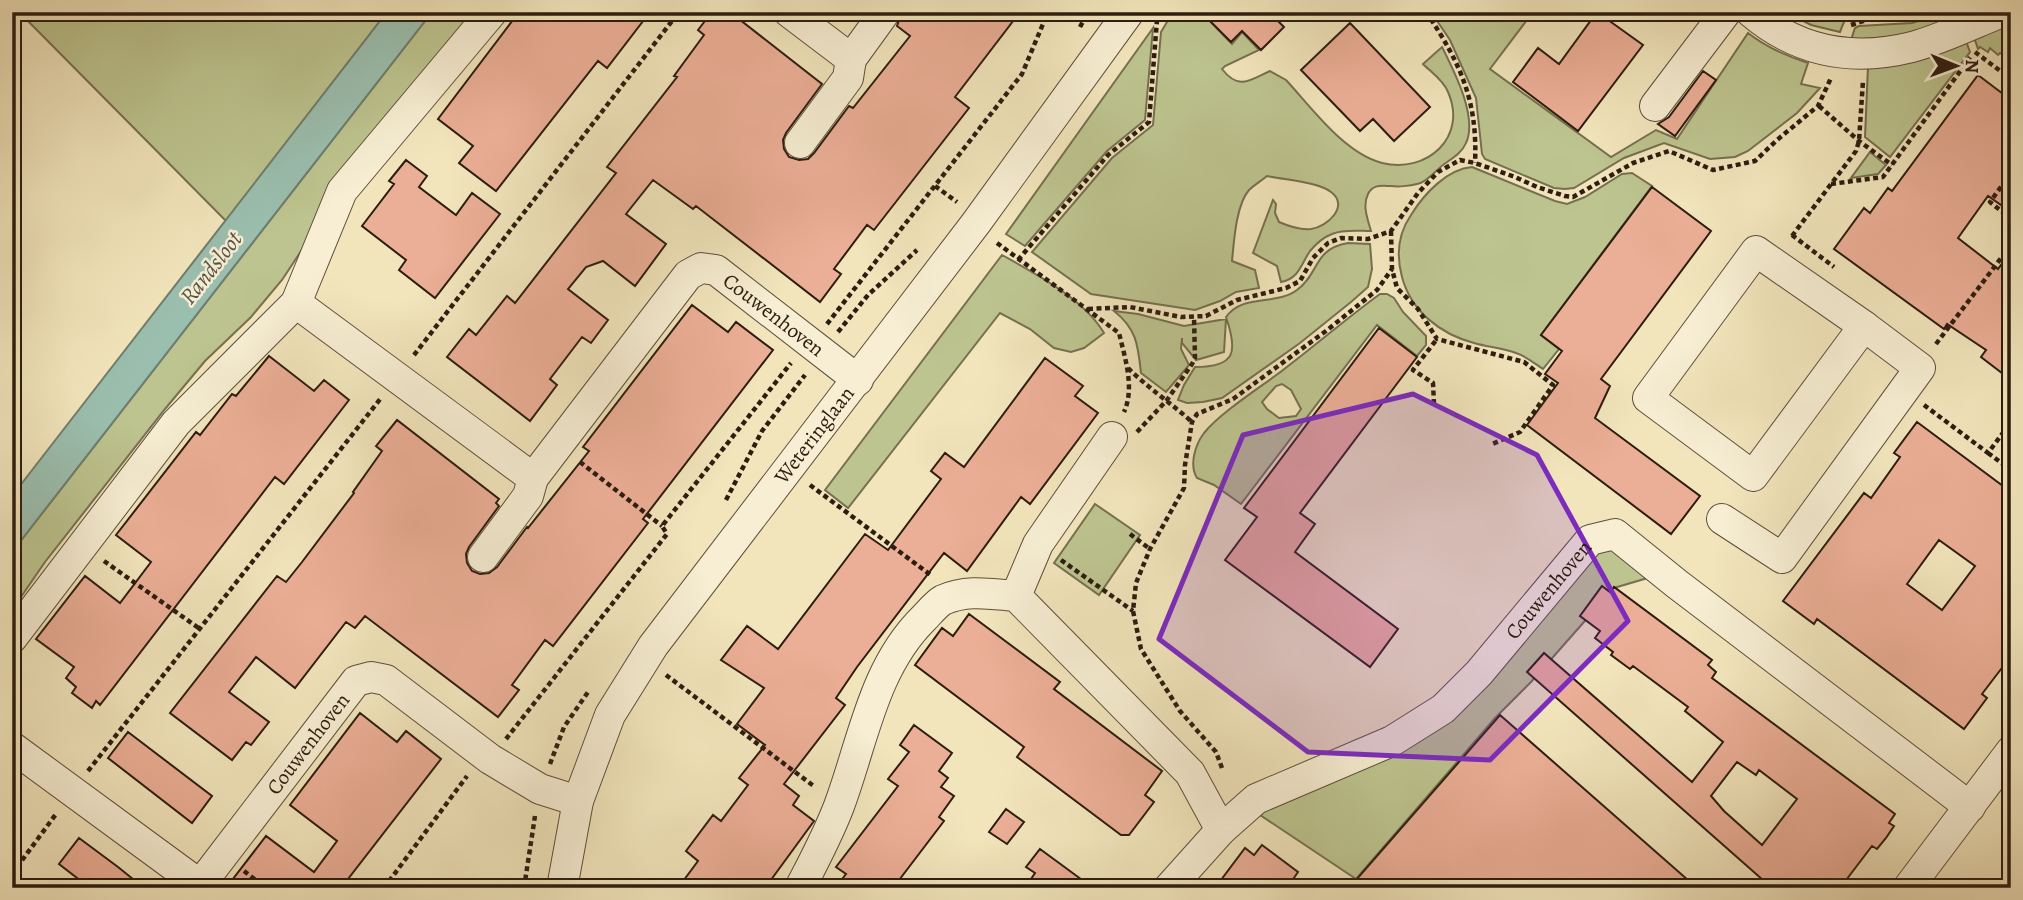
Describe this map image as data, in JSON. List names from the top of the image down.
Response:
{
  "streets": {
    "street": ["Couwenhoven", "Weteringlaan"]
  },
  "crossings": [
    ["Couwenhoven", "Weteringlaan"]
  ],
  "water": ["Randsloot"],
  "north": "right"
}
